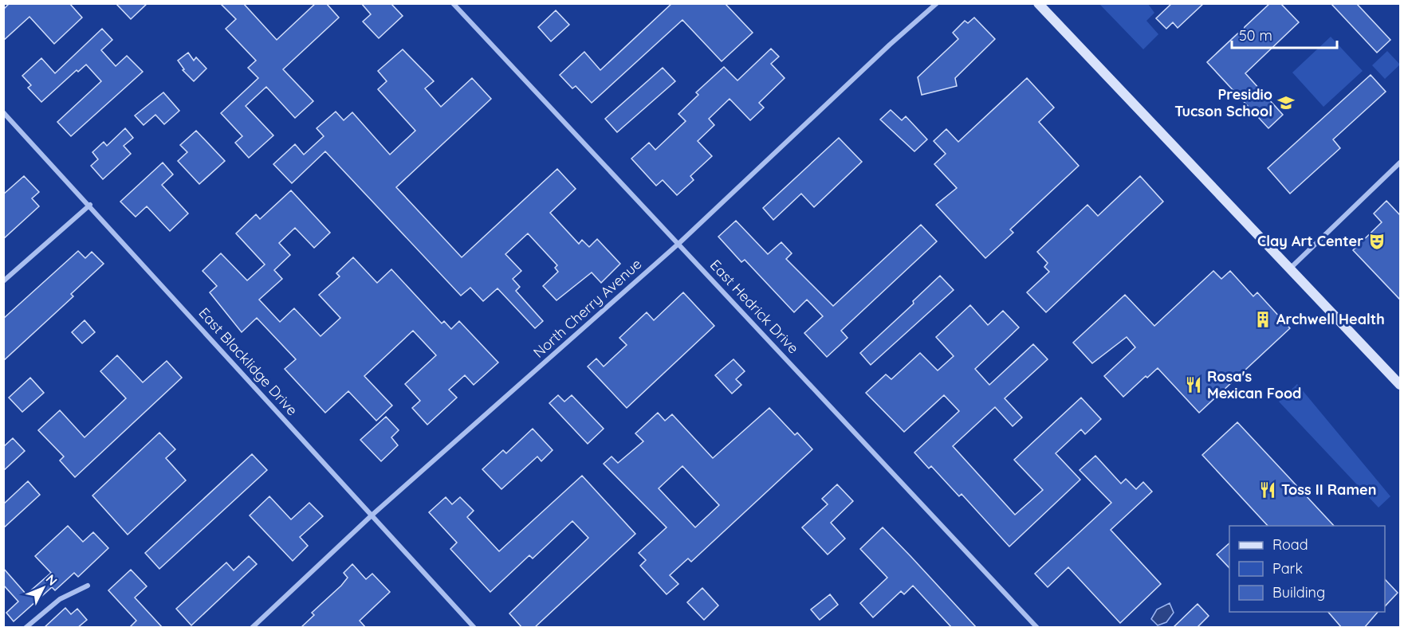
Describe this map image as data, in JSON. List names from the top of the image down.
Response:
{
  "streets": {
    "street": ["East Hedrick Drive", "North Cherry Avenue", "East Blacklidge Drive"]
  },
  "crossings": [
    ["East Hedrick Drive", "North Cherry Avenue"],
    ["North Cherry Avenue", "East Blacklidge Drive"]
  ],
  "places": {
    "school or university": ["Presidio Tucson School"],
    "theatre": ["Clay Art Center"],
    "building": ["Archwell Health"],
    "restaurant": ["Rosa's Mexican Food", "Toss II Ramen"]
  },
  "legend": ["Road", "Park", "Building"],
  "scale_bar": "50 m",
  "north": "top right"
}
